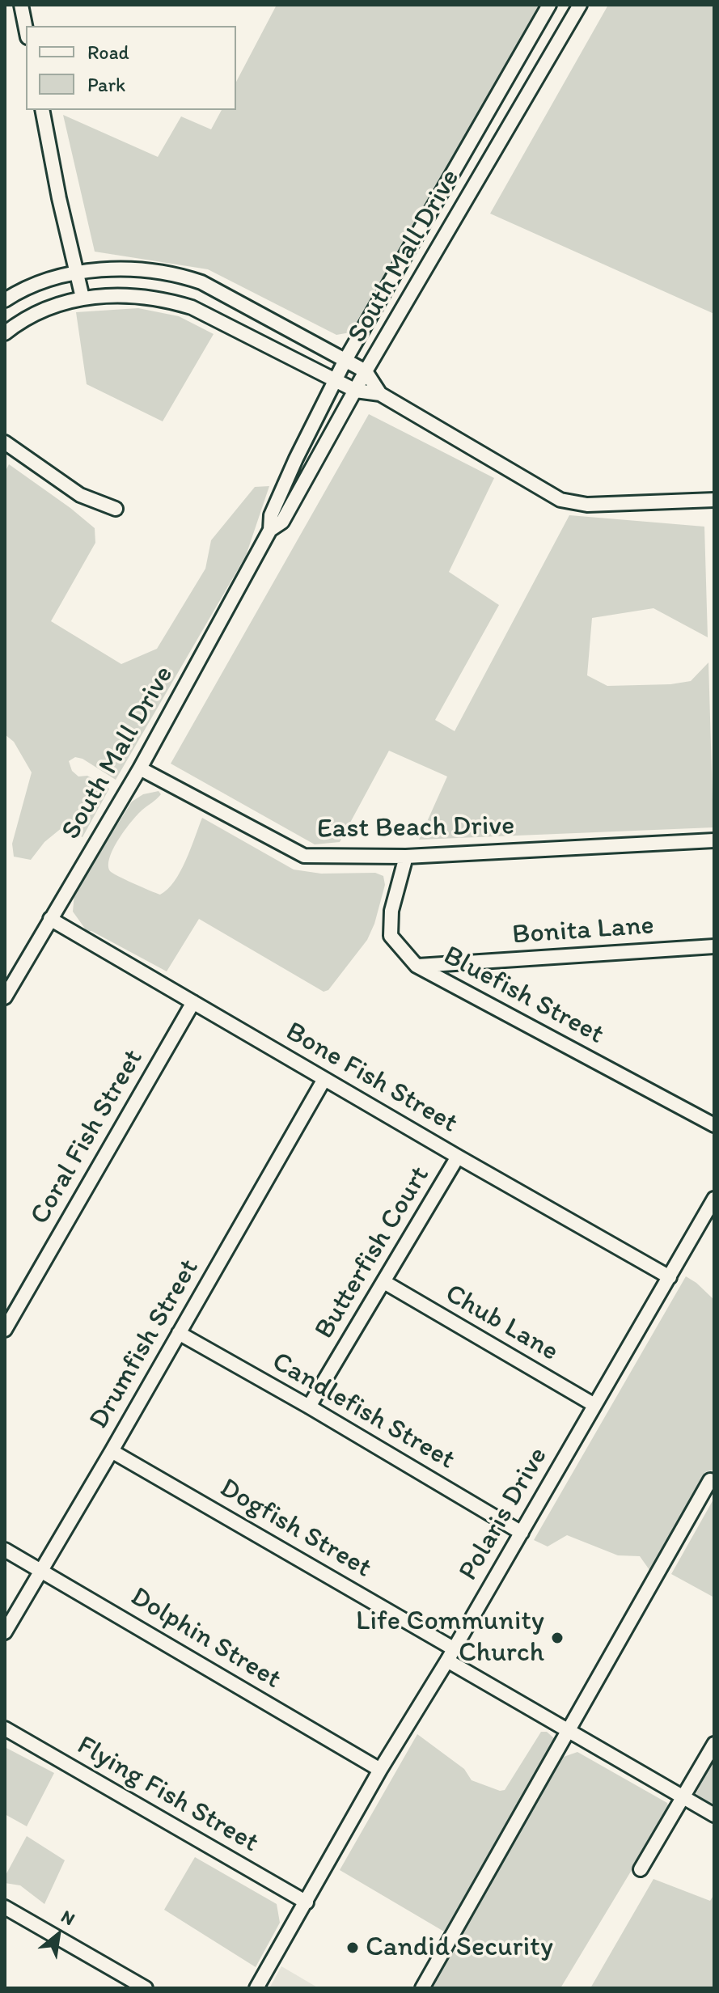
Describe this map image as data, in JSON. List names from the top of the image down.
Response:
{
  "streets": {
    "street": [
      "South Mall Drive",
      "East Beach Drive",
      "Bonita Lane",
      "Bluefish Street",
      "Bone Fish Street",
      "Coral Fish Street",
      "Butterfish Court",
      "Chub Lane",
      "Drumfish Street",
      "Candlefish Street",
      "Polaris Drive",
      "Dogfish Street",
      "Dolphin Street",
      "Flying Fish Street"
    ]
  },
  "crossings": [
    ["South Mall Drive", "East Beach Drive"],
    ["South Mall Drive", "Bone Fish Street"],
    ["East Beach Drive", "Bluefish Street"],
    ["Bonita Lane", "Bluefish Street"],
    ["Bone Fish Street", "Coral Fish Street"],
    ["Bone Fish Street", "Butterfish Court"],
    ["Bone Fish Street", "Drumfish Street"],
    ["Bone Fish Street", "Polaris Drive"],
    ["Butterfish Court", "Chub Lane"],
    ["Butterfish Court", "Candlefish Street"],
    ["Chub Lane", "Polaris Drive"],
    ["Drumfish Street", "Candlefish Street"],
    ["Drumfish Street", "Dogfish Street"],
    ["Drumfish Street", "Dolphin Street"],
    ["Candlefish Street", "Polaris Drive"],
    ["Polaris Drive", "Dogfish Street"],
    ["Polaris Drive", "Dolphin Street"],
    ["Polaris Drive", "Flying Fish Street"]
  ],
  "places": ["Life Community Church", "Candid Security"],
  "legend": ["Road", "Park"],
  "north": "top right"
}
